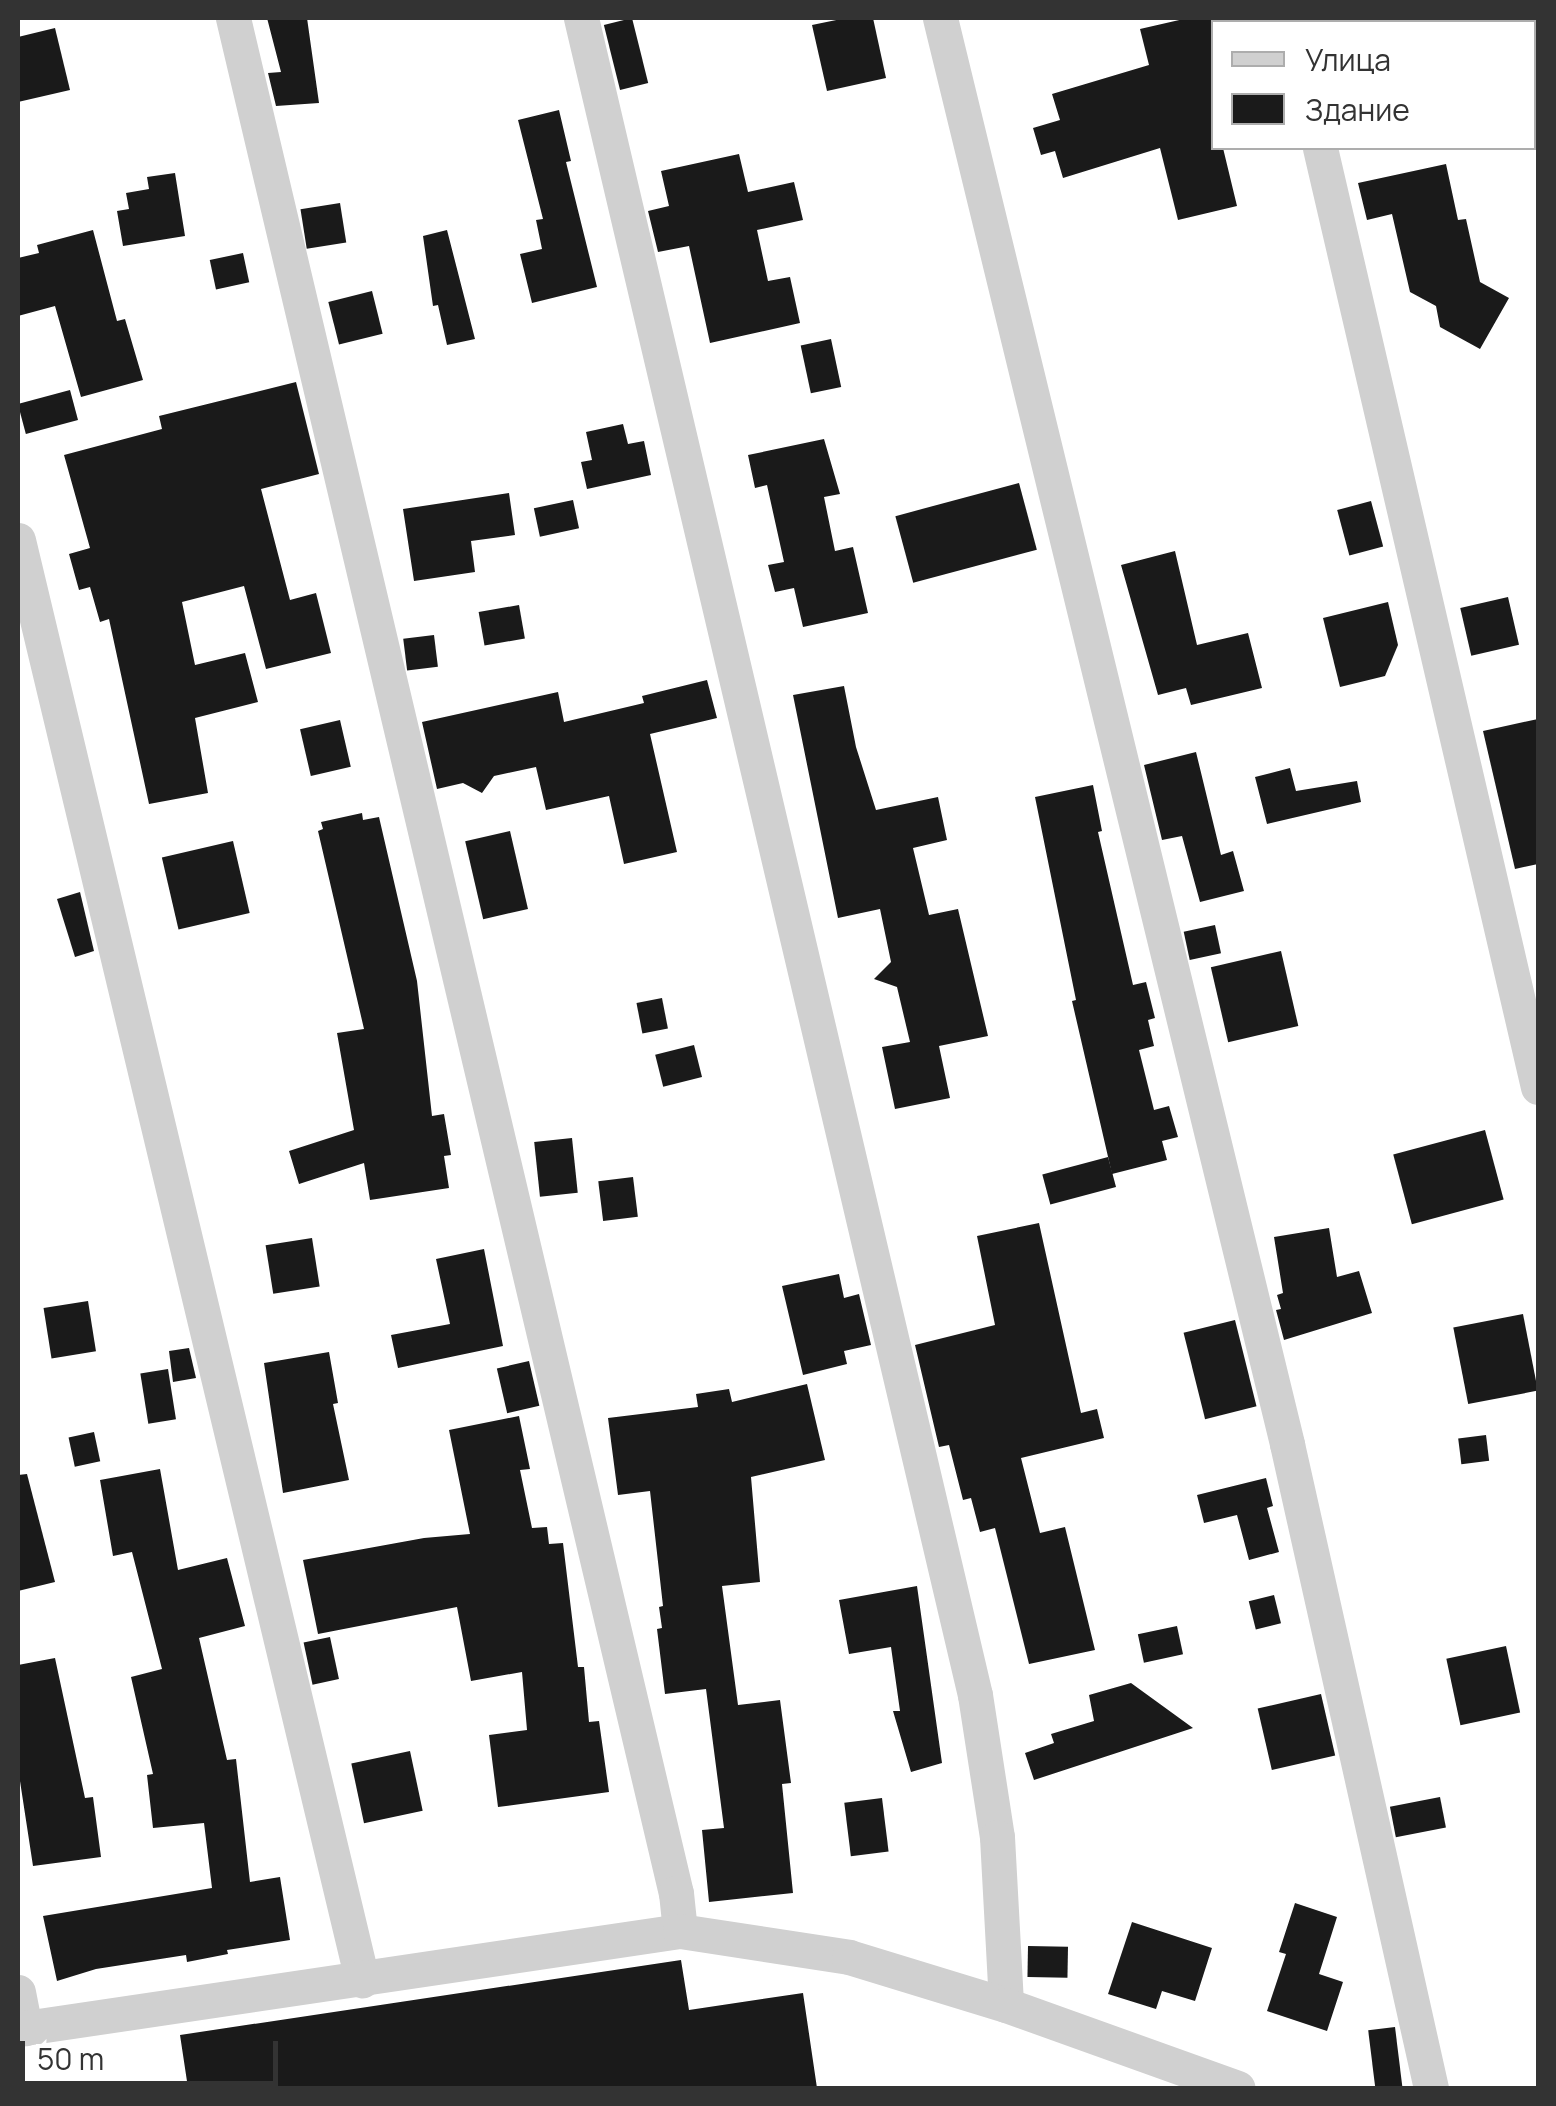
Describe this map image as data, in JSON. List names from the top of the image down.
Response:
{
  "legend": ["Улица", "Здание"],
  "scale_bar": "50 m"
}
